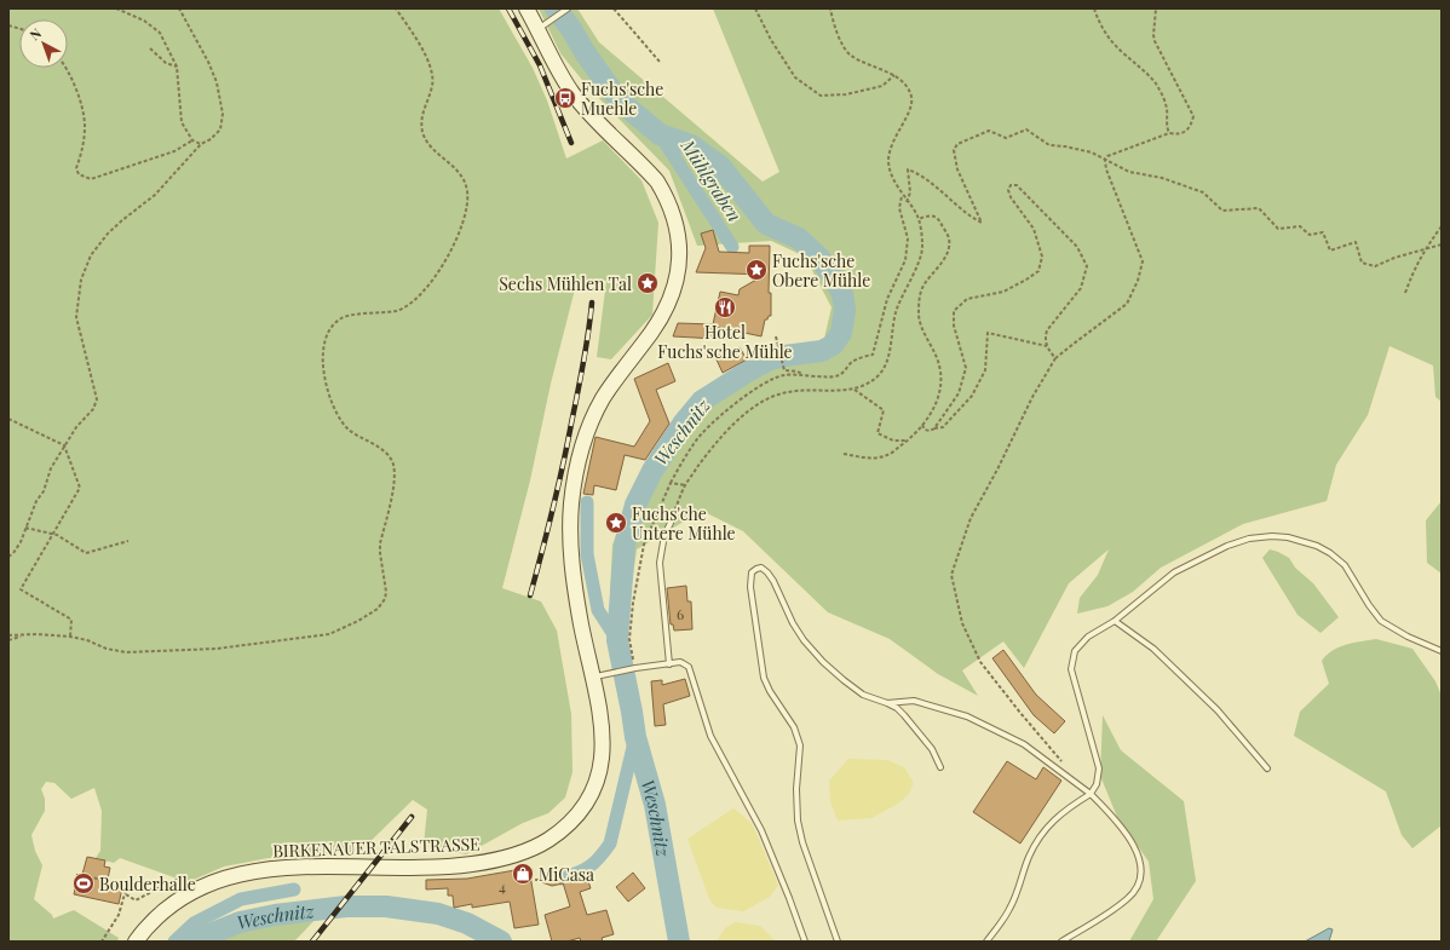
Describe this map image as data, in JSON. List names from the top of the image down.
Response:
{
  "streets": {
    "main road": ["BIRKENAUER TALSTRASSE"]
  },
  "water": ["Mühlgraben", "Weschnitz"],
  "places": {
    "bus stop": ["Fuchs'sche Muehle"],
    "place": ["Fuchs'sche Obere Mühle", "Sechs Mühlen Tal", "Fuchs'che Untere Mühle"],
    "restaurant": ["Hotel Fuchs'sche Mühle"],
    "shop": ["MiCasa"],
    "sports": ["Boulderhalle"]
  },
  "house_numbers": ["6", "4"],
  "north": "top left"
}
